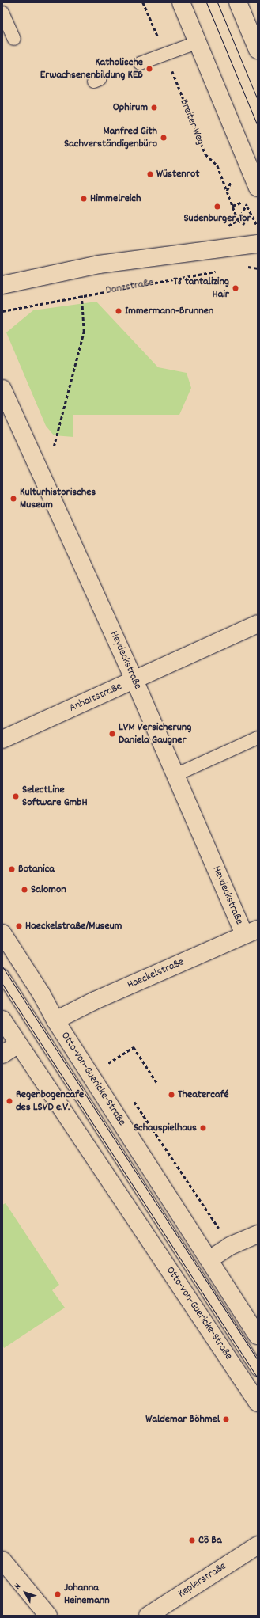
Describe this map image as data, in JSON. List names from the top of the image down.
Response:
{
  "streets": {
    "street": [
      "Heydeckstraße",
      "Anhaltstraße",
      "Haeckelstraße",
      "Otto-von-Guericke-Straße",
      "Keplerstraße"
    ],
    "path": ["Breiter Weg", "Danzstraße"]
  },
  "crossings": [
    ["Heydeckstraße", "Anhaltstraße"],
    ["Heydeckstraße", "Haeckelstraße"],
    ["Haeckelstraße", "Otto-von-Guericke-Straße"]
  ],
  "places": [
    "Katholische Erwachsenenbildung KEB",
    "Ophirum",
    "Manfred Gith Sachverständigenbüro",
    "Wüstenrot",
    "Himmelreich",
    "Sudenburger Tor",
    "T8 tantalizing Hair",
    "Immermann-Brunnen",
    "Kulturhistorisches Museum",
    "LVM Versicherung Daniela Gaugner",
    "SelectLine Software GmbH",
    "Botanica",
    "Salomon",
    "Haeckelstraße/Museum",
    "Theatercafé",
    "Regenbogencafe des LSVD e.V.",
    "Schauspielhaus",
    "Waldemar Böhmel",
    "Cô Ba",
    "Johanna Heinemann"
  ],
  "north": "top left"
}
